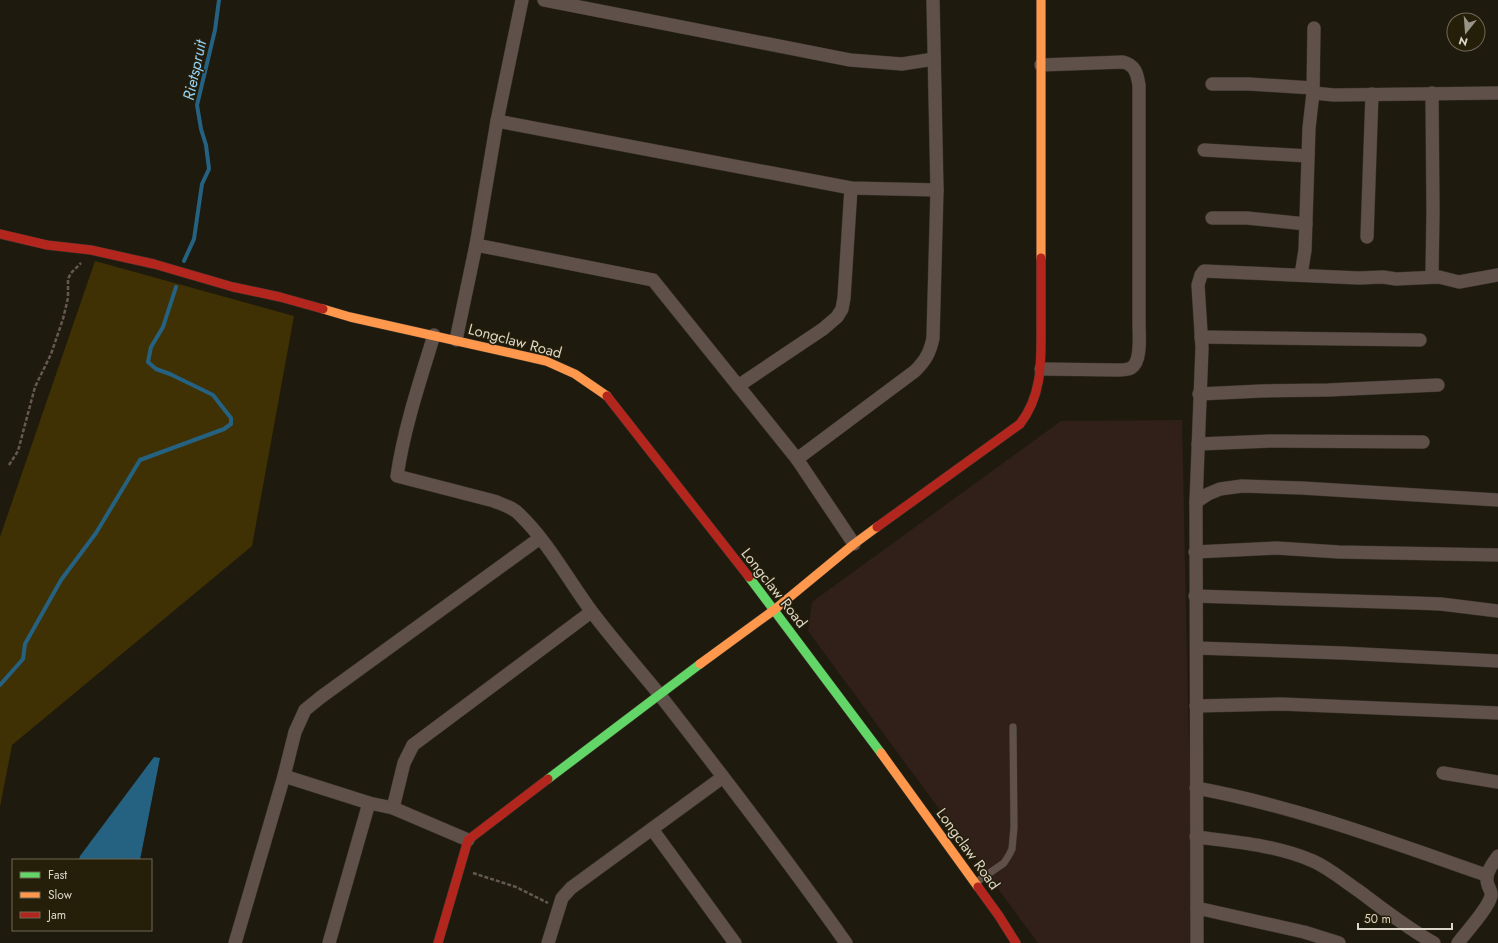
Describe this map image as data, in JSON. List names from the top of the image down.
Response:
{
  "streets": {
    "street": ["Longclaw Road"]
  },
  "water": ["Rietspruit"],
  "legend": ["Fast", "Slow", "Jam"],
  "scale_bar": "50 m",
  "north": "bottom"
}
